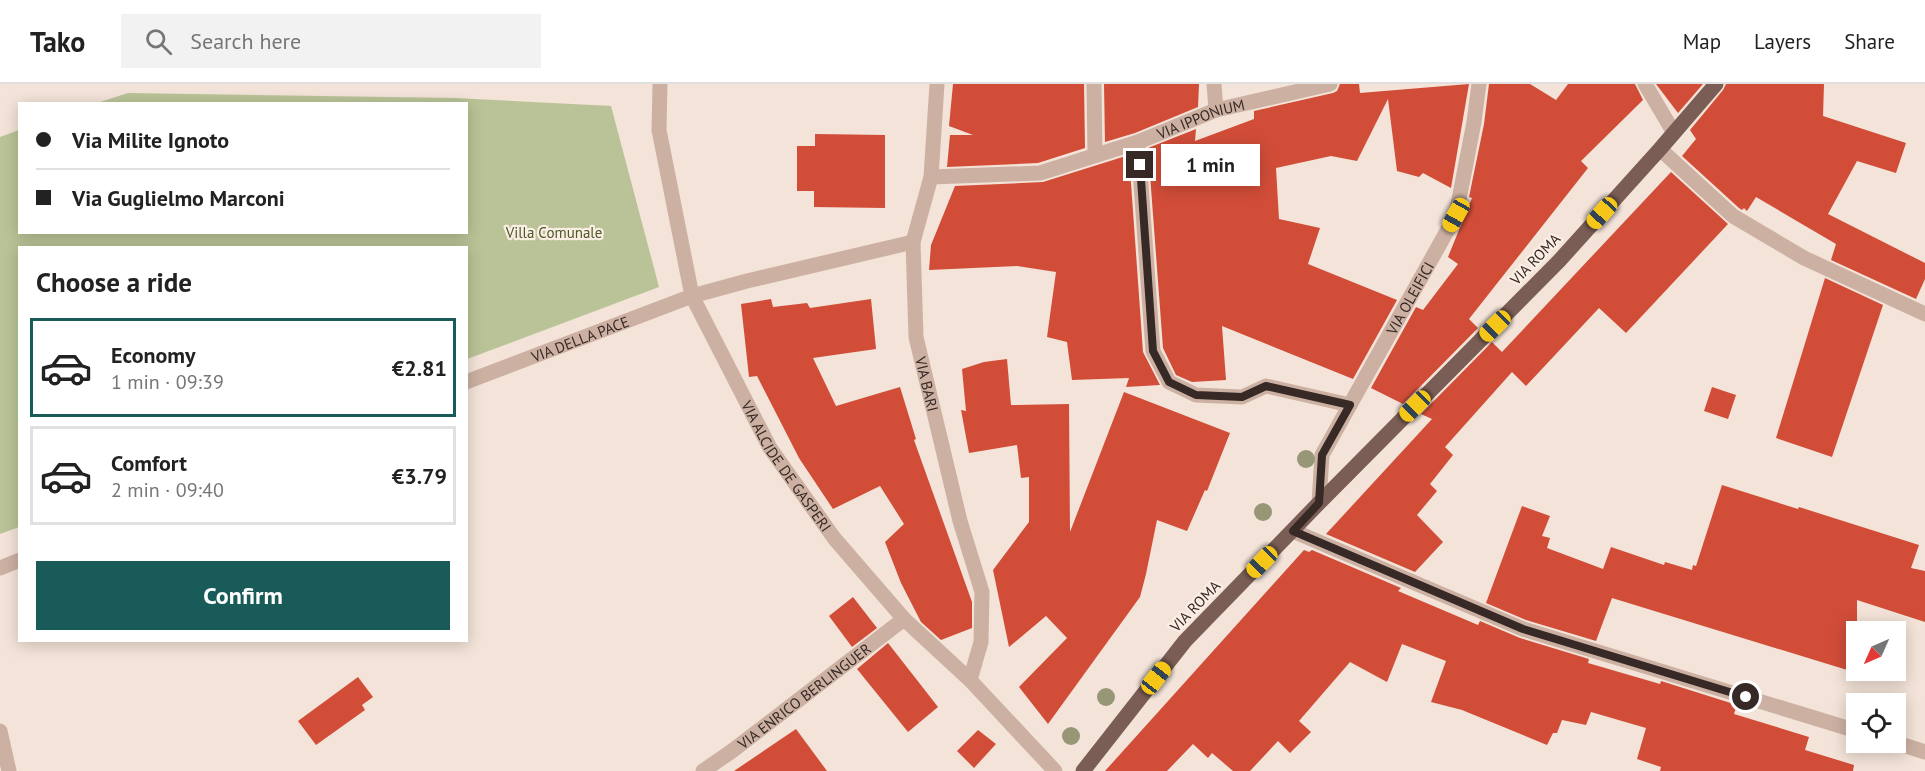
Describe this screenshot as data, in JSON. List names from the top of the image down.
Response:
{
  "streets": {
    "main road": ["VIA ROMA"],
    "street": [
      "VIA IPPONIUM",
      "VIA OLEIFICI",
      "VIA DELLA PACE",
      "VIA BARI",
      "VIA ALCIDE DE GASPERI",
      "VIA ENRICO BERLINGUER"
    ]
  },
  "crossings": [
    ["VIA IPPONIUM", "VIA BARI"],
    ["VIA ROMA", "VIA OLEIFICI"],
    ["VIA DELLA PACE", "VIA BARI"],
    ["VIA DELLA PACE", "VIA ALCIDE DE GASPERI"],
    ["VIA BARI", "VIA ALCIDE DE GASPERI"],
    ["VIA ALCIDE DE GASPERI", "VIA ENRICO BERLINGUER"]
  ],
  "parks": ["Villa Comunale"],
  "north": "bottom left",
  "page": {
    "header": "Tako",
    "search": "Search here",
    "nav": ["Map", "Layers", "Share"],
    "banner": ["Via Milite Ignoto", "Via Guglielmo Marconi"],
    "bubble": "1 min",
    "heading": "Choose a ride",
    "list": [
      {
        "name": "Economy",
        "note": "1 min · 09:39",
        "value": "€2.81"
      },
      {
        "name": "Comfort",
        "note": "2 min · 09:40",
        "value": "€3.79"
      }
    ],
    "buttons": "Confirm"
  }
}
